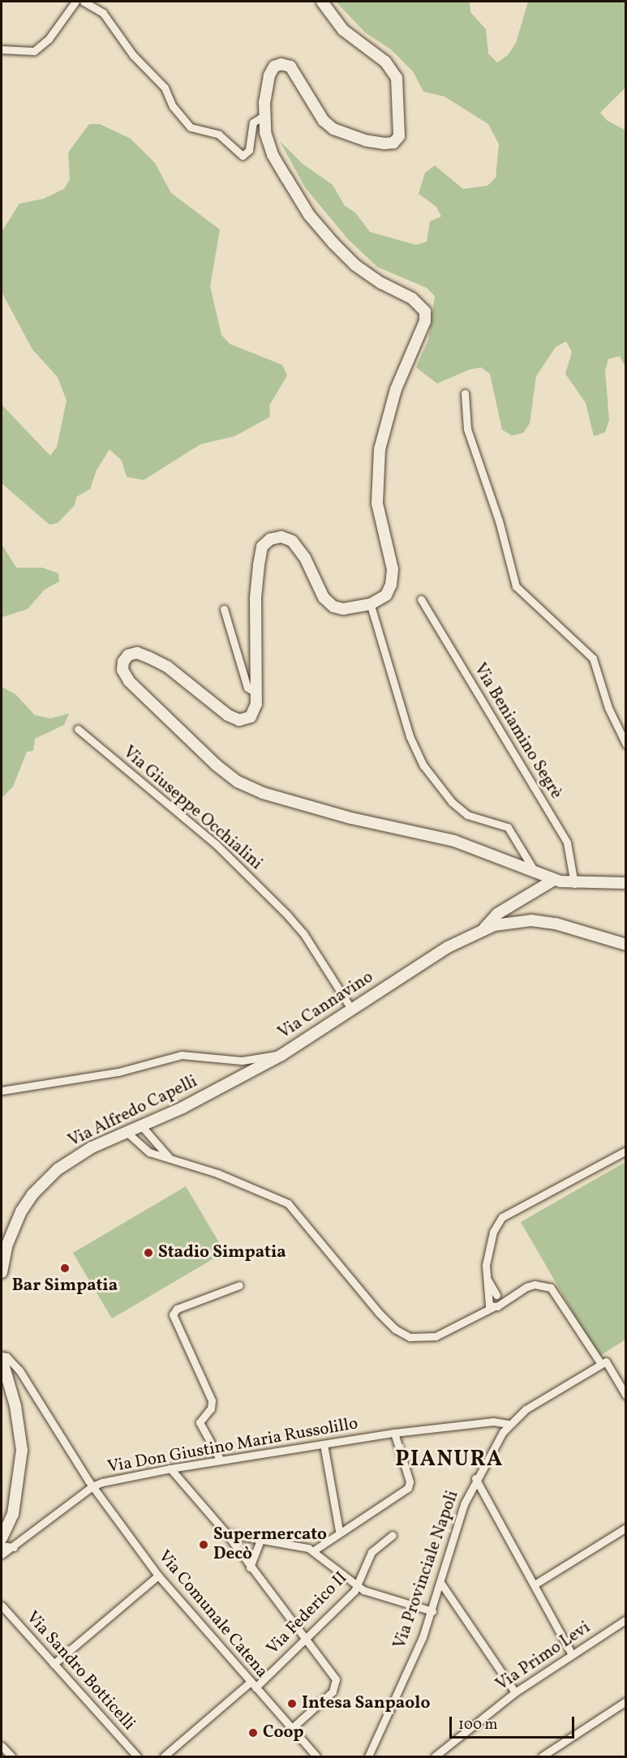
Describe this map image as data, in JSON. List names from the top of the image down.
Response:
{
  "streets": {
    "street": [
      "Via Beniamino Segrè",
      "Via Giuseppe Occhialini",
      "Via Cannavino",
      "Via Alfredo Capelli",
      "Via Don Giustino Maria Russolillo",
      "Via Provinciale Napoli",
      "Via Federico II",
      "Via Comunale Catena",
      "Via Primo Levi",
      "Via Sandro Botticelli"
    ]
  },
  "crossings": [
    ["Via Giuseppe Occhialini", "Via Cannavino"],
    ["Via Cannavino", "Via Alfredo Capelli"],
    ["Via Don Giustino Maria Russolillo", "Via Provinciale Napoli"],
    ["Via Don Giustino Maria Russolillo", "Via Comunale Catena"],
    ["Via Federico II", "Via Comunale Catena"]
  ],
  "districts": ["PIANURA"],
  "places": [
    "Stadio Simpatia",
    "Bar Simpatia",
    "Supermercato Decò",
    "Intesa Sanpaolo",
    "Coop"
  ],
  "scale_bar": "100 m"
}
